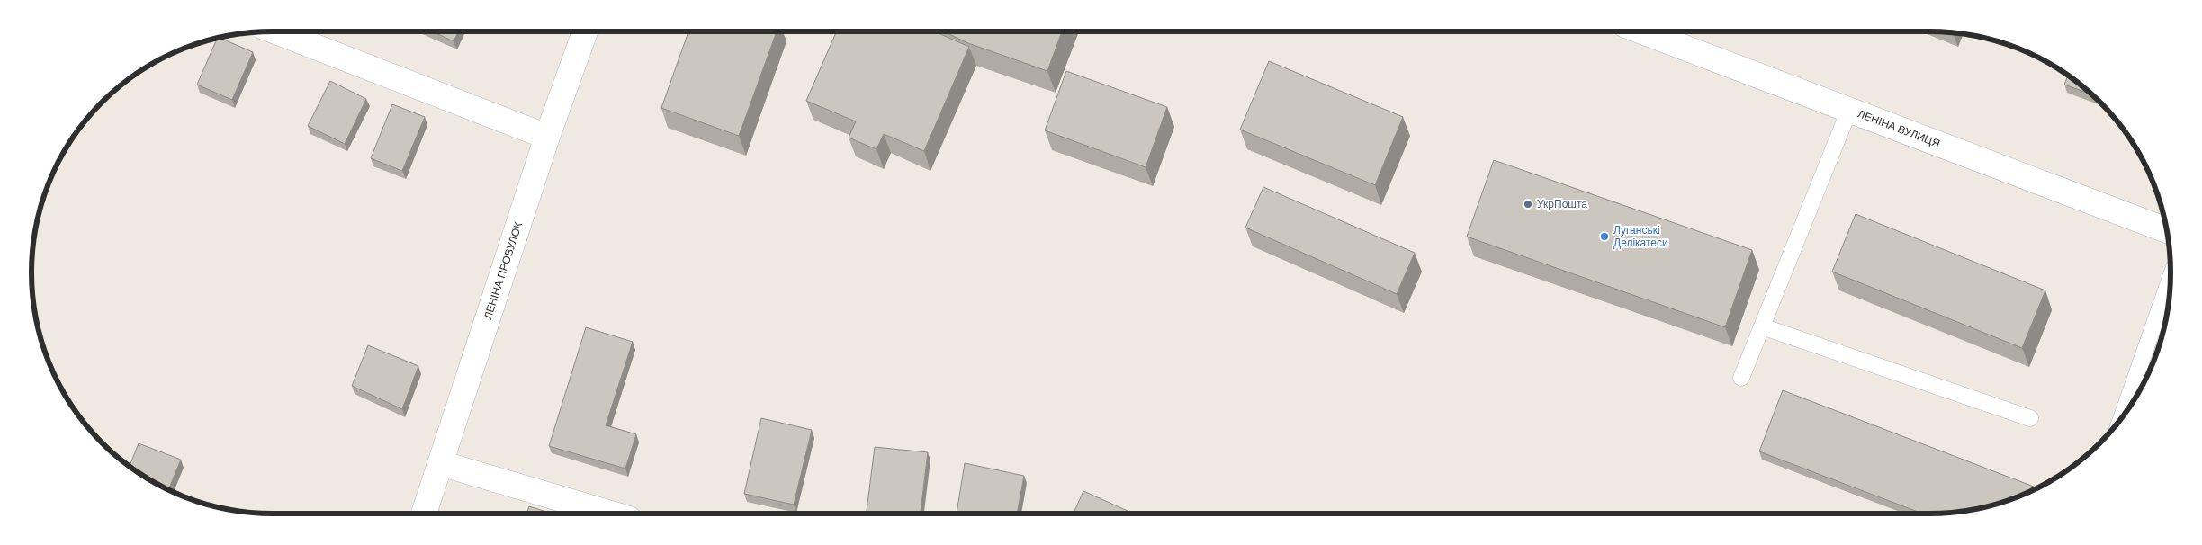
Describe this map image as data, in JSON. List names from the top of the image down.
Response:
{
  "streets": {
    "street": ["ЛЕНІНА ВУЛИЦЯ", "ЛЕНІНА ПРОВУЛОК"]
  },
  "places": ["УкрПошта", "Луганські Делікатеси"]
}
